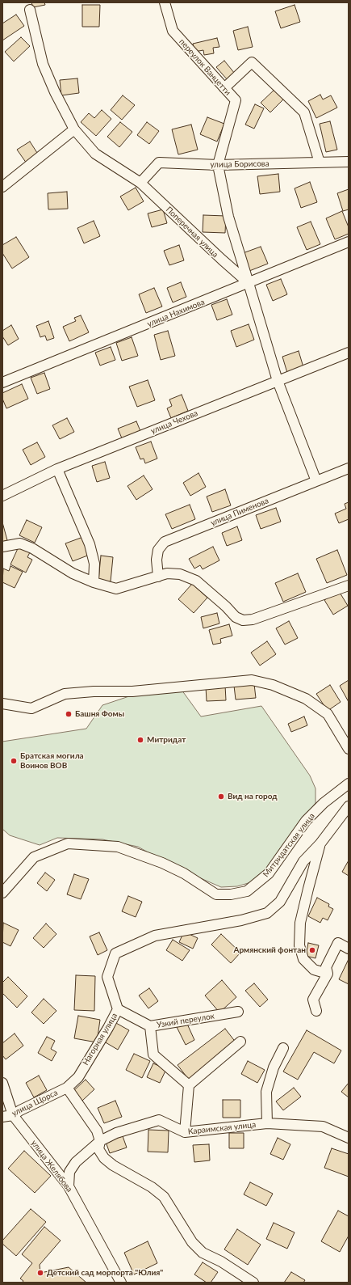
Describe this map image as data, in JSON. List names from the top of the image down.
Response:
{
  "streets": {
    "street": [
      "переулок Ванцетти",
      "улица Борисова",
      "Поперечная улица",
      "улица Нахимова",
      "улица Чехова",
      "улица Пименова",
      "Митридатская улица",
      "Узкий переулок",
      "Нагорная улица",
      "улица Щорса",
      "Караимская улица",
      "улица Желябова"
    ]
  },
  "crossings": [
    ["переулок Ванцетти", "улица Борисова"],
    ["переулок Ванцетти", "Поперечная улица"],
    ["переулок Ванцетти", "улица Нахимова"],
    ["улица Борисова", "Поперечная улица"],
    ["Поперечная улица", "улица Нахимова"],
    ["Узкий переулок", "Нагорная улица"],
    ["Нагорная улица", "улица Щорса"],
    ["улица Щорса", "улица Желябова"],
    ["Караимская улица", "улица Желябова"]
  ],
  "places": [
    "Башня Фомы",
    "Митридат",
    "Братская могила Воинов ВОВ",
    "Вид на город",
    "Армянский фонтан",
    "Детский сад морпорта \"Юлия\""
  ]
}
